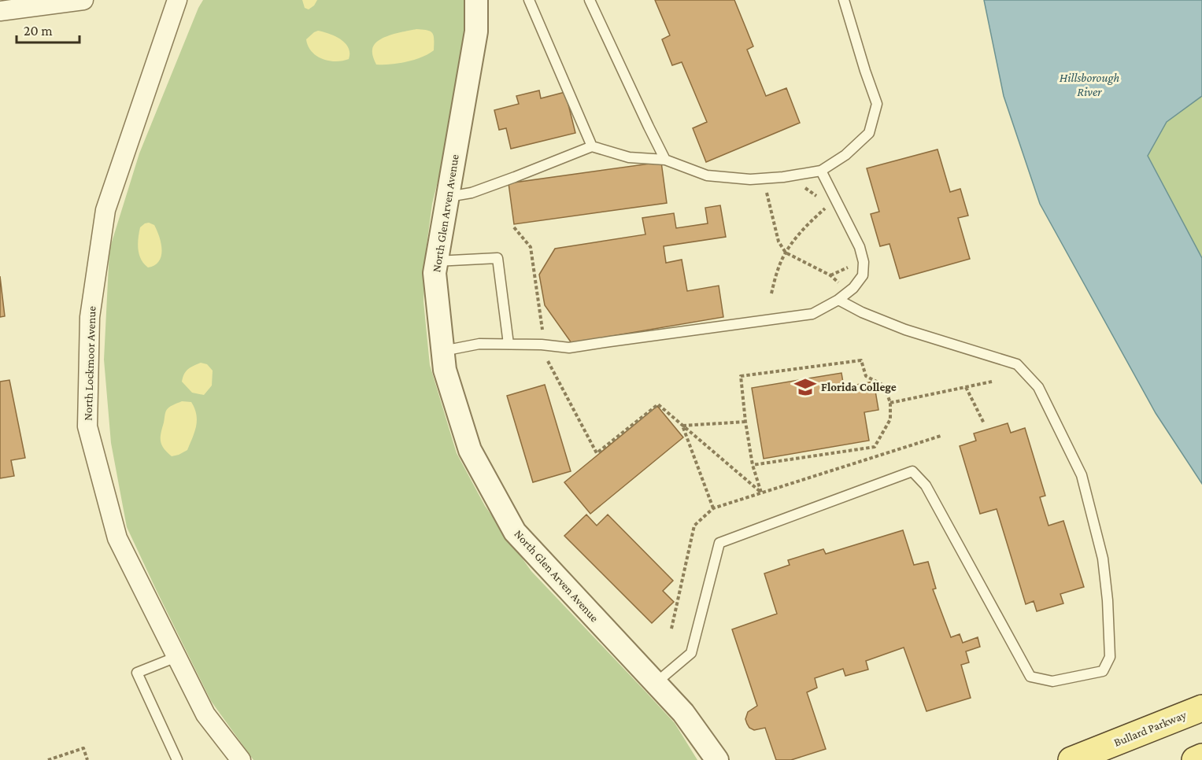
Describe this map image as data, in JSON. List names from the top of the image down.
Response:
{
  "streets": {
    "main road": ["Bullard Parkway"],
    "street": ["North Glen Arven Avenue", "North Lockmoor Avenue"]
  },
  "water": ["Hillsborough River"],
  "places": {
    "school or university": ["Florida College"]
  },
  "scale_bar": "20 m"
}
